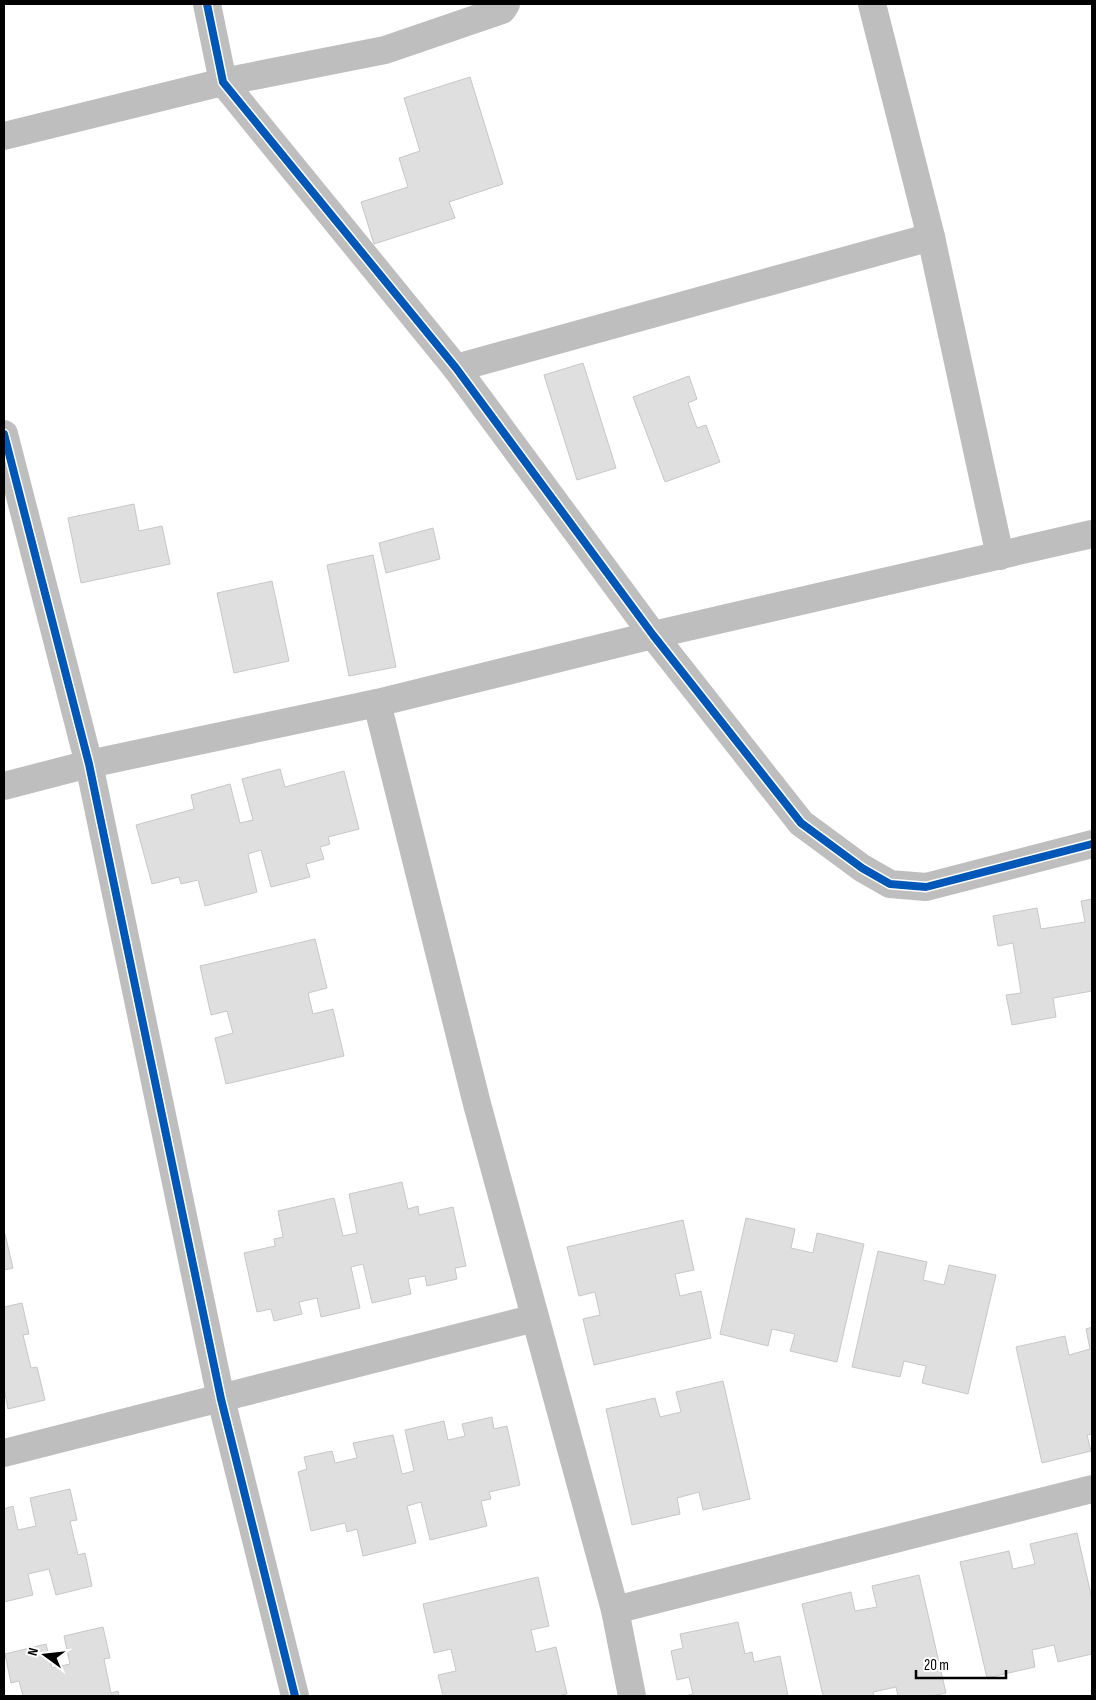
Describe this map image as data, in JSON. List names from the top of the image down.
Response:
{
  "scale_bar": "20 m",
  "north": "left"
}
